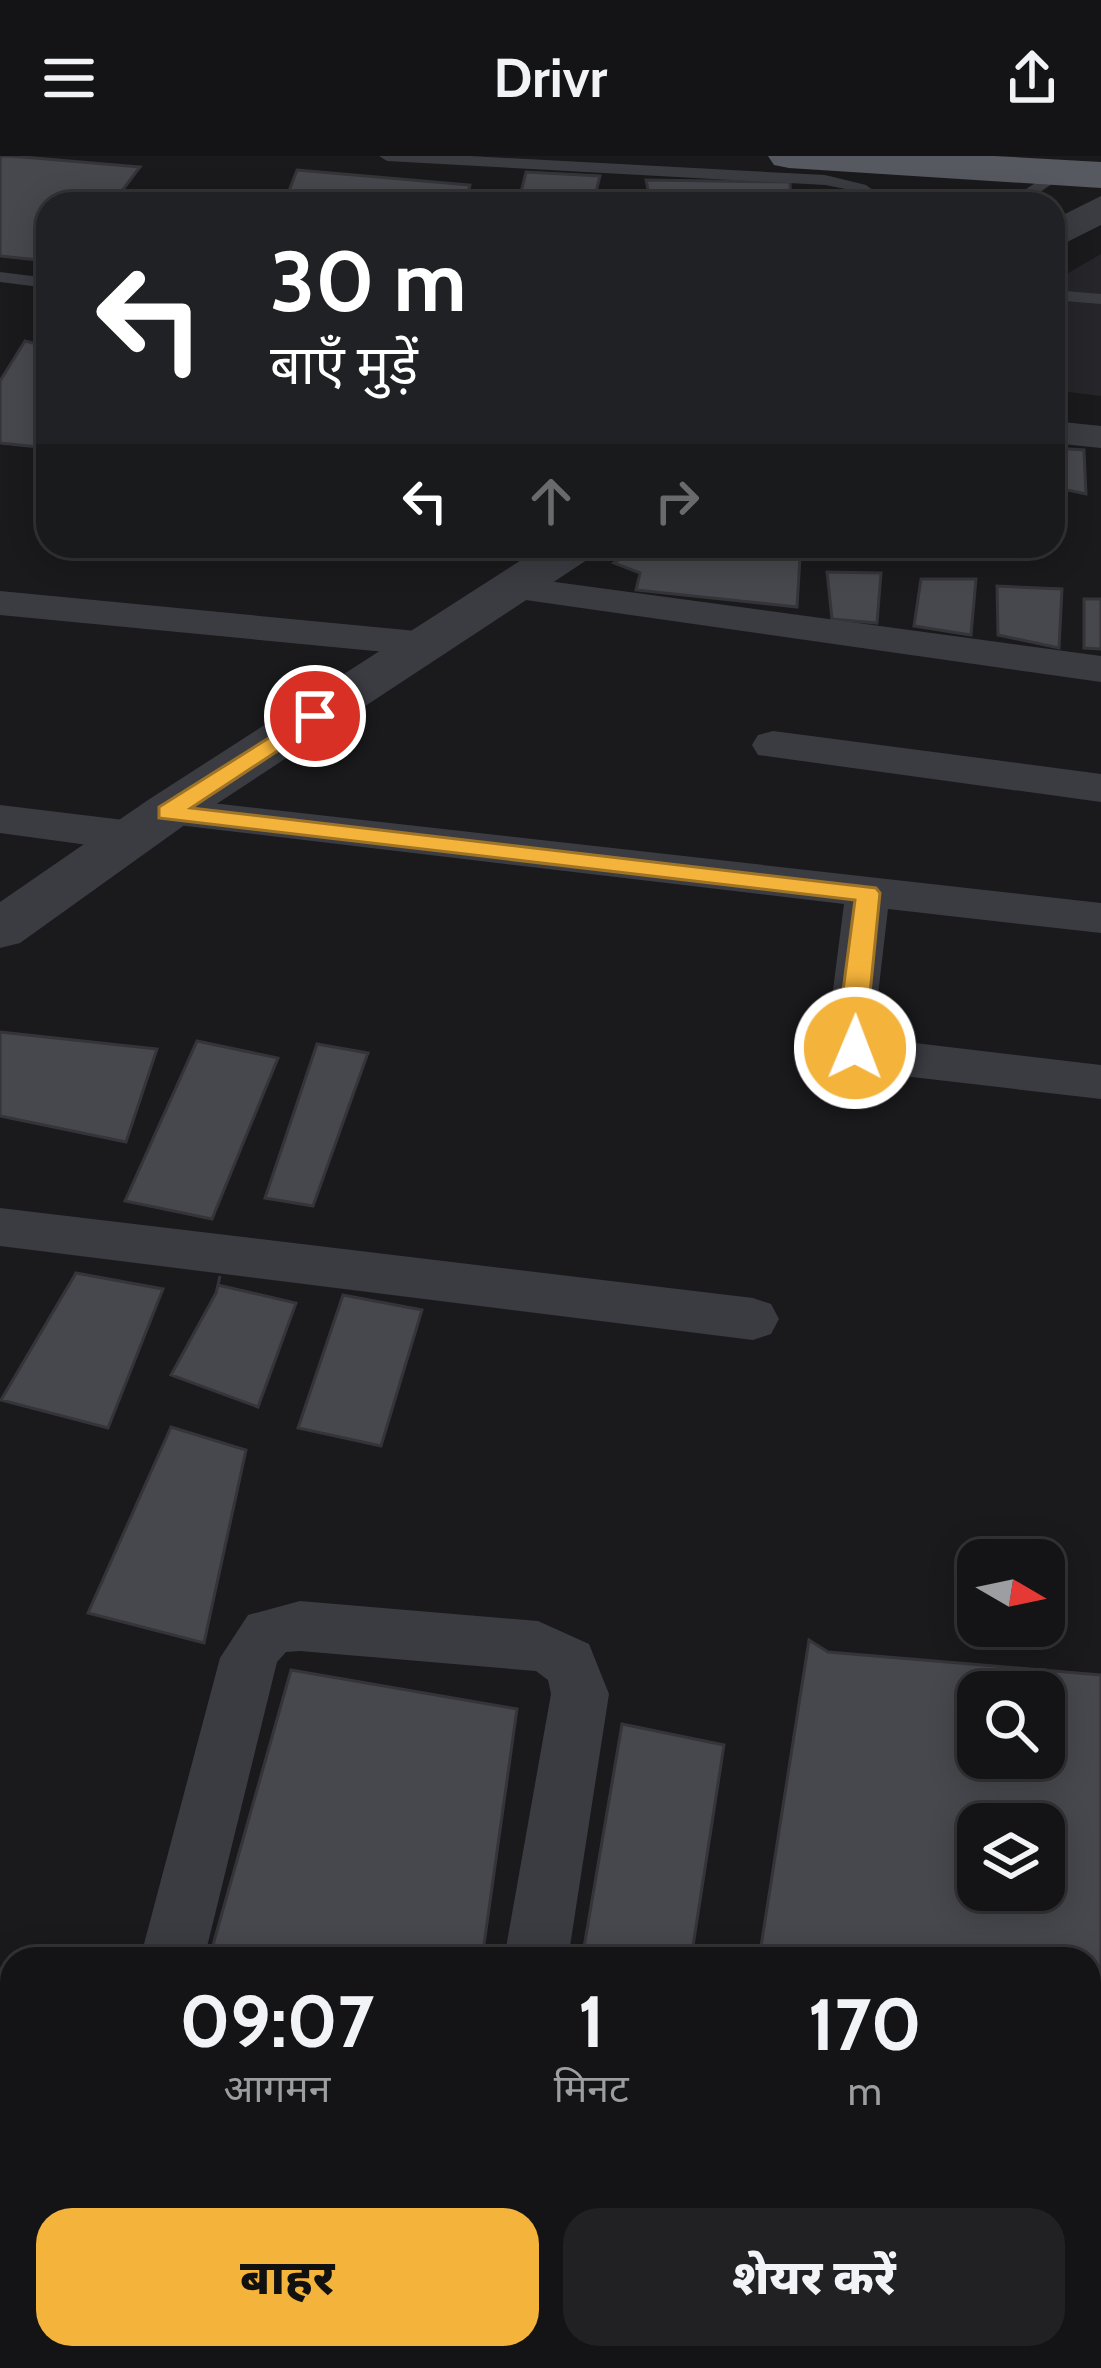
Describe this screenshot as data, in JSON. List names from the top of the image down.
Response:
{
  "north": "right",
  "page": {
    "header": "Drivr",
    "turn": ["30 m", "बाएँ मुड़ें"],
    "eta": [
      "09:07",
      "आगमन",
      "1",
      "मिनट",
      "170",
      "m"
    ],
    "buttons": ["बाहर", "शेयर करें"]
  }
}
